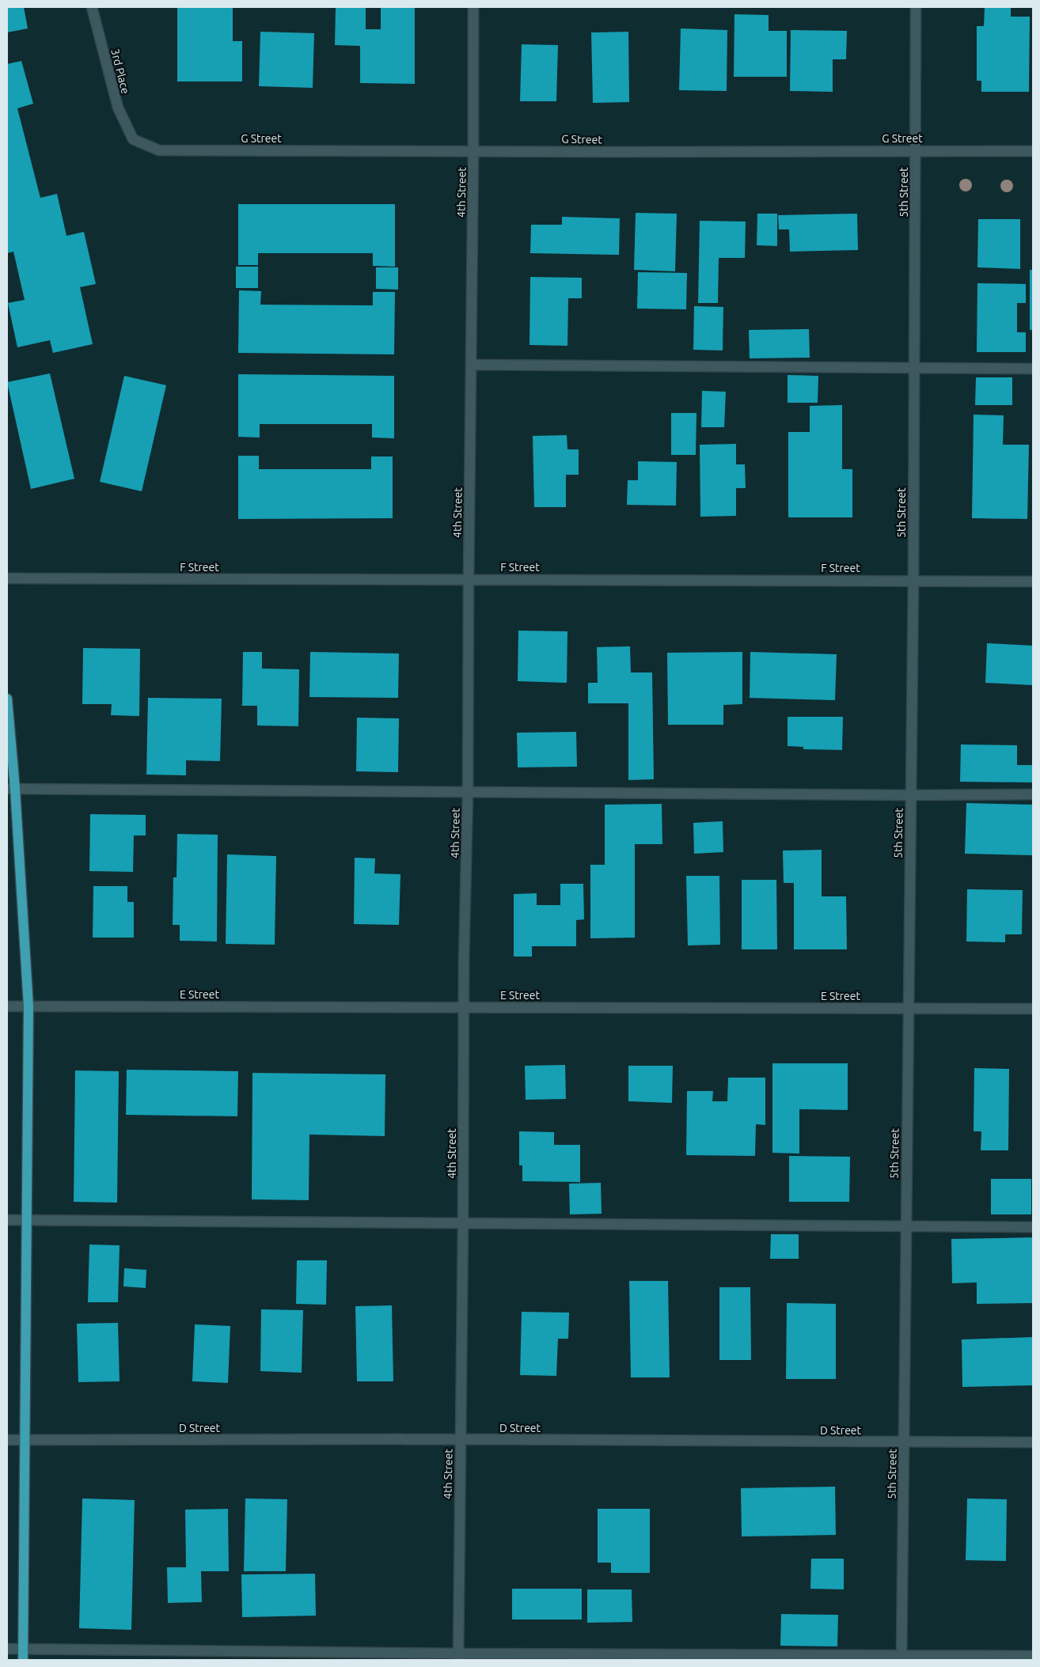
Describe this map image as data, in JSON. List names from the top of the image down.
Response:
{
  "streets": {
    "street": [
      "3rd Place",
      "G Street",
      "4th Street",
      "5th Street",
      "F Street",
      "E Street",
      "D Street"
    ]
  },
  "crossings": [
    ["3rd Place", "G Street"],
    ["G Street", "4th Street"],
    ["G Street", "5th Street"],
    ["4th Street", "F Street"],
    ["4th Street", "E Street"],
    ["4th Street", "D Street"],
    ["5th Street", "F Street"],
    ["5th Street", "E Street"],
    ["5th Street", "D Street"]
  ]
}
